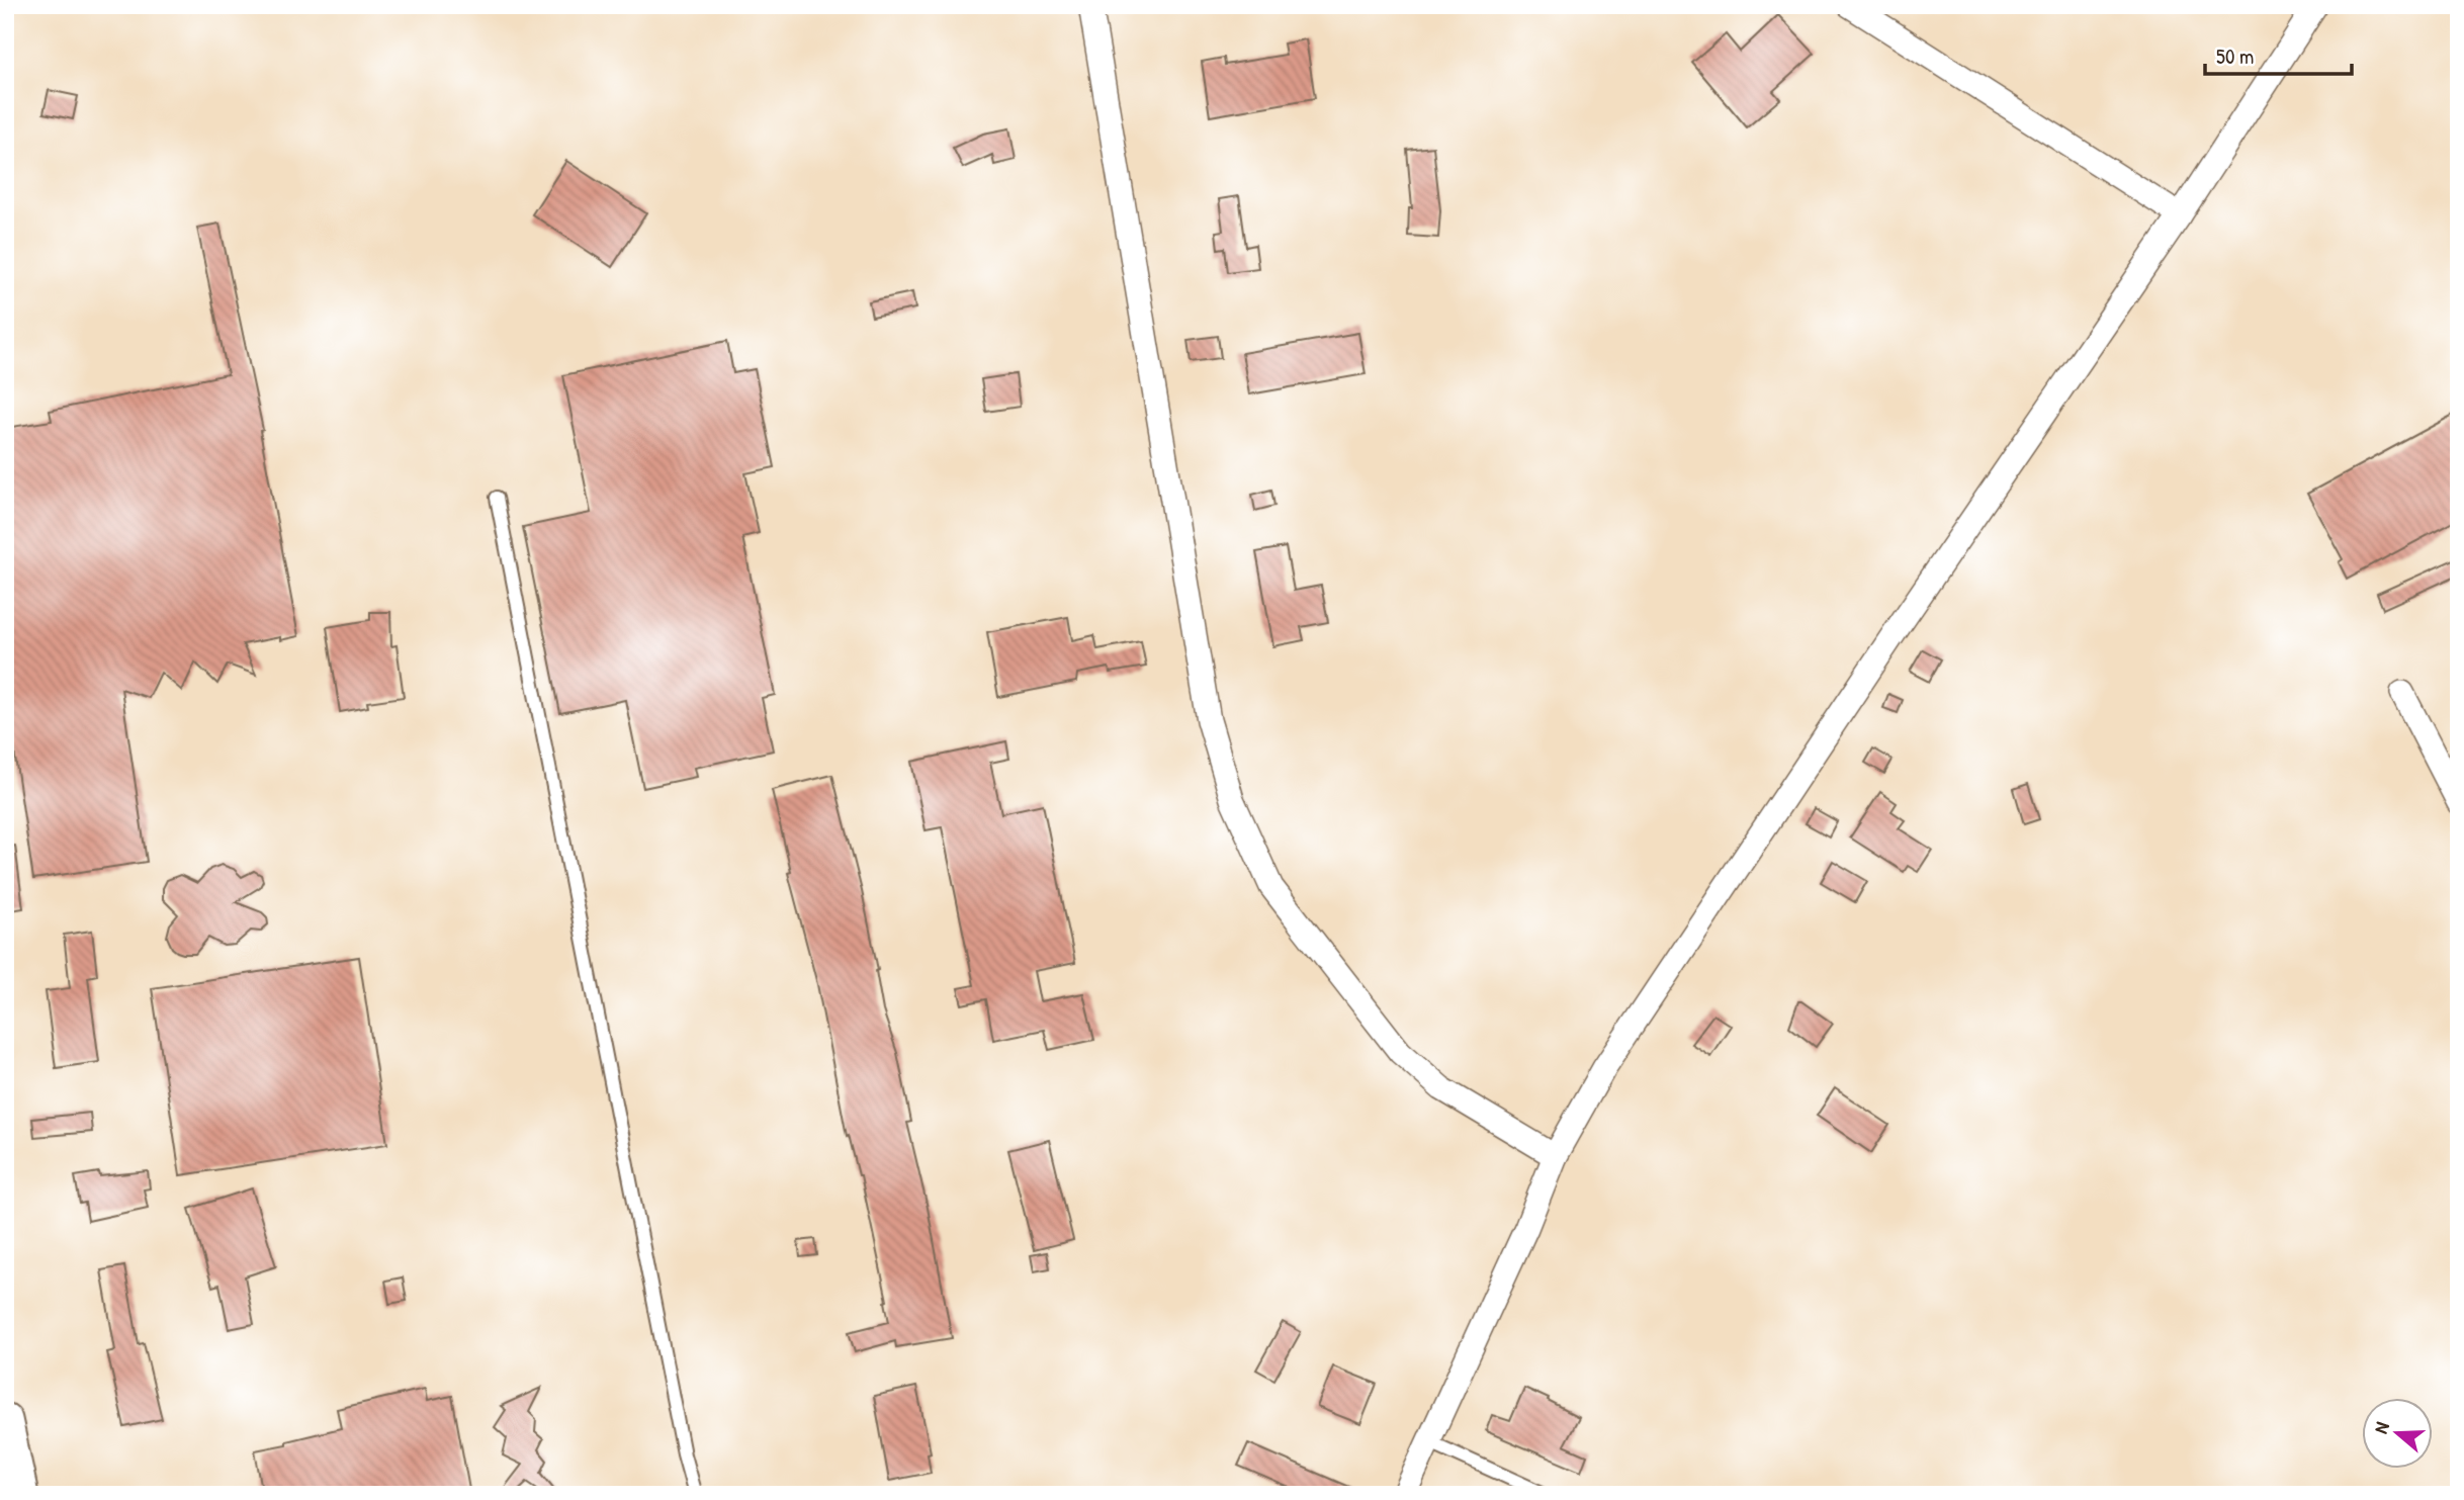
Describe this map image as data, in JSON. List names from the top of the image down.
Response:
{
  "scale_bar": "50 m",
  "north": "left"
}
